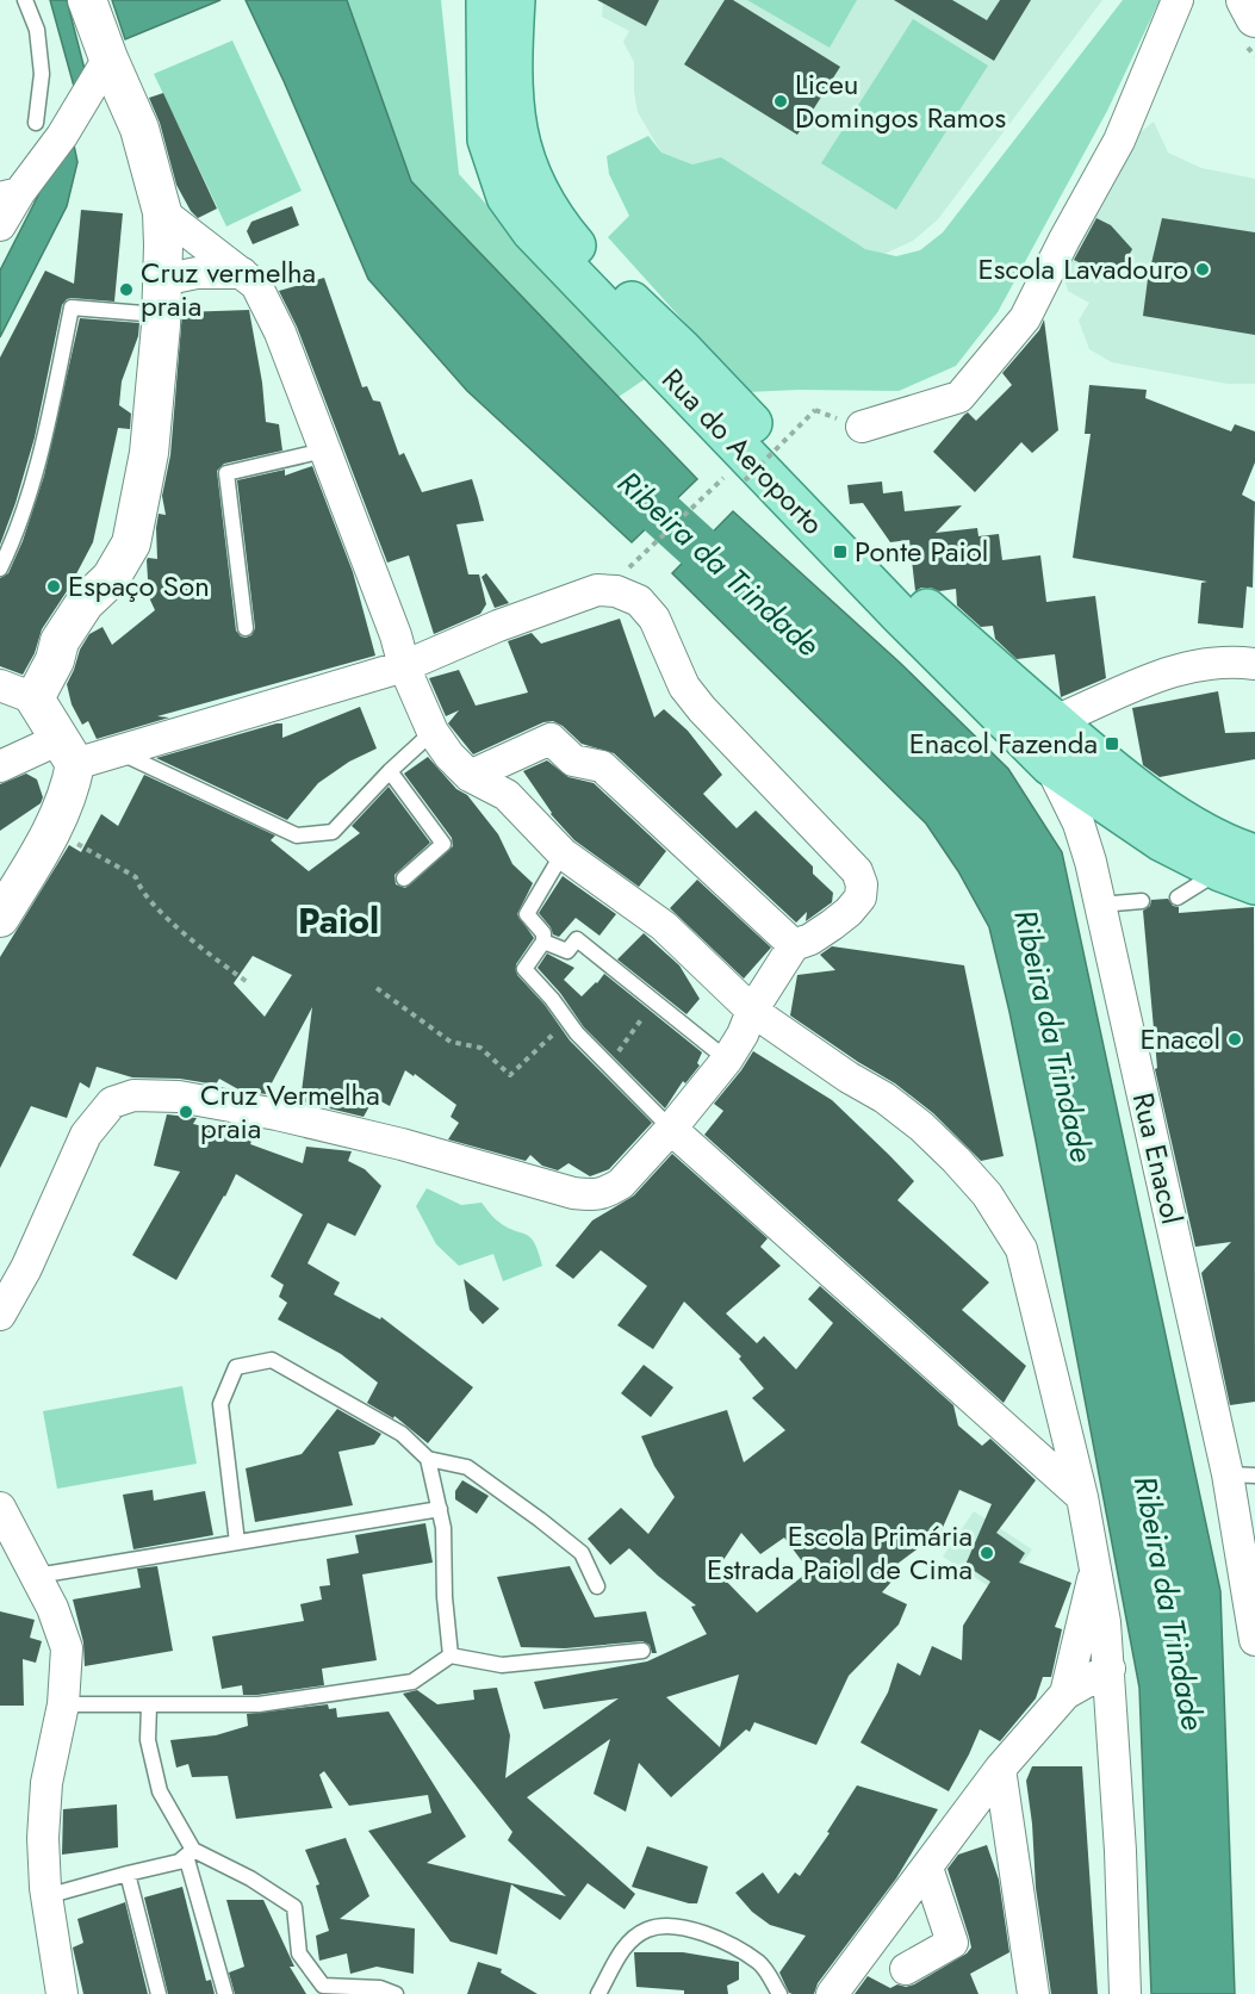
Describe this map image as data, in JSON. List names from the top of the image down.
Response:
{
  "streets": {
    "main road": ["Rua do Aeroporto"],
    "street": ["Rua Enacol"]
  },
  "crossings": [
    ["Rua do Aeroporto", "Rua Enacol"]
  ],
  "districts": ["Paiol"],
  "water": ["Ribeira da Trindade"],
  "places": {
    "other": [
      "Liceu Domingos Ramos",
      "Escola Lavadouro",
      "Cruz vermelha praia",
      "Espaço Son",
      "Enacol",
      "Cruz Vermelha praia",
      "Escola Primária Estrada Paiol de Cima"
    ],
    "transit": ["Ponte Paiol", "Enacol Fazenda"]
  }
}
